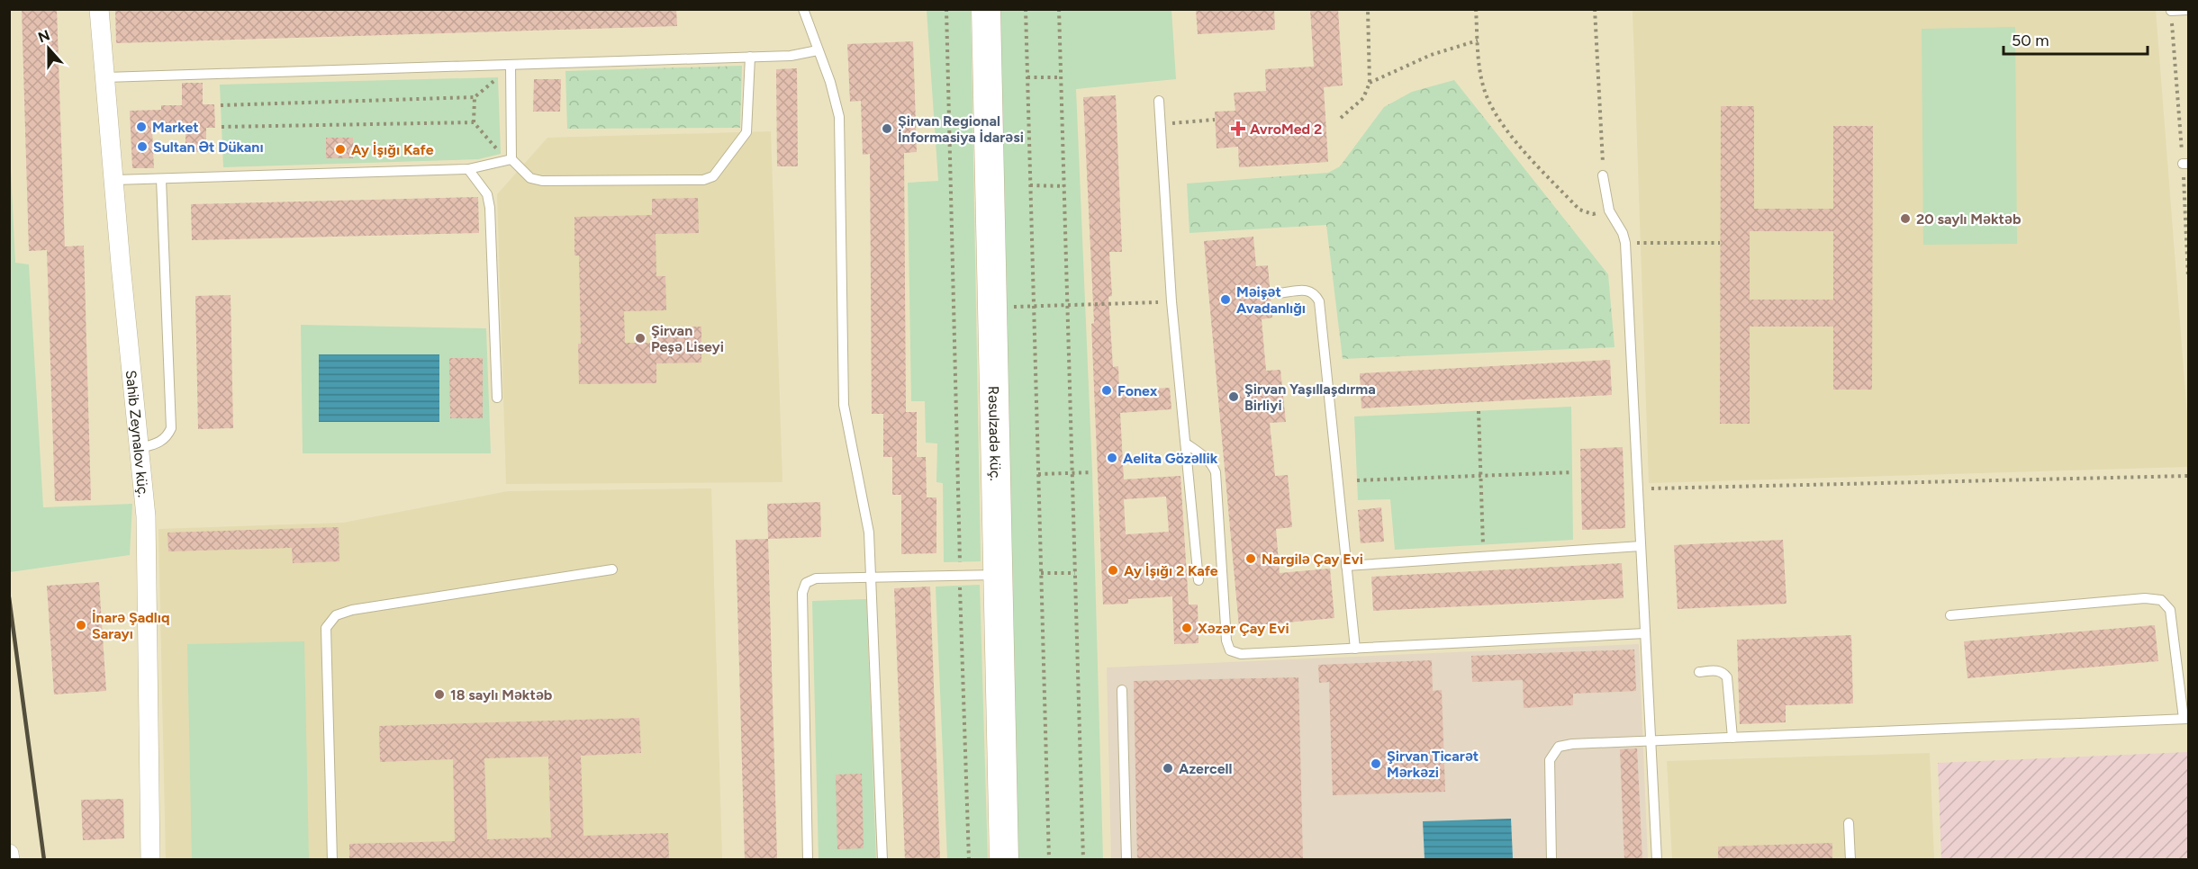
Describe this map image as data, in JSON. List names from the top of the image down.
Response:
{
  "streets": {
    "main road": ["Rəsulzadə küç."],
    "street": ["Sahib Zeynalov küç."]
  },
  "places": {
    "other": [
      "Market",
      "Şirvan Regional İnformasiya İdarəsi",
      "Sultan Ət Dükanı",
      "Ay İşığı Kafe",
      "20 saylı Məktəb",
      "Məişət Avadanlığı",
      "Şirvan Peşə Liseyi",
      "Fonex",
      "Şirvan Yaşıllaşdırma Birliyi",
      "Aelita Gözəllik",
      "Nargilə Çay Evi",
      "Ay İşığı 2 Kafe",
      "İnarə Şadlıq Sarayı",
      "Xəzər Çay Evi",
      "18 saylı Məktəb",
      "Şirvan Ticarət Mərkəzi",
      "Azercell"
    ],
    "health": ["AvroMed 2"]
  },
  "scale_bar": "50 m",
  "north": "top"
}
